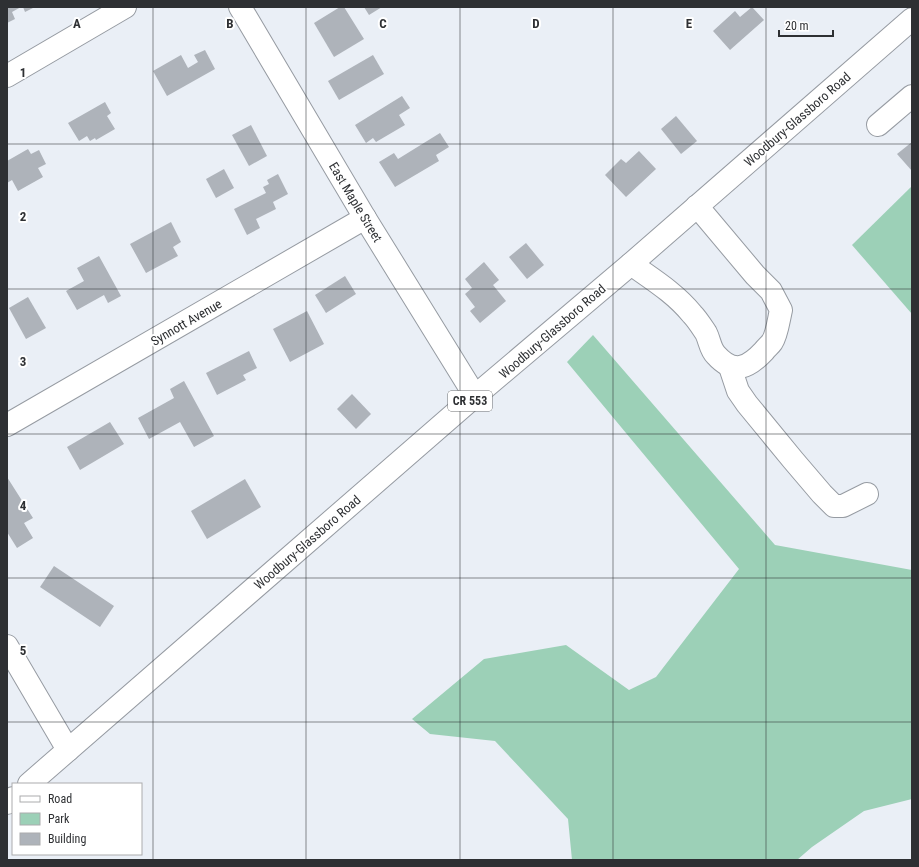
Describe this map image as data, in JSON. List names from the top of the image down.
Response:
{
  "streets": {
    "main road": [
      "Woodbury-Glassboro Road",
      "East Maple Street",
      "Synnott Avenue",
      "CR 553"
    ]
  },
  "crossings": [
    ["Woodbury-Glassboro Road", "East Maple Street"],
    ["East Maple Street", "Synnott Avenue"]
  ],
  "legend": ["Road", "Park", "Building"],
  "scale_bar": "20 m",
  "grid": {
    "columns": [
      "A",
      "B",
      "C",
      "D",
      "E"
    ],
    "rows": [
      "1",
      "2",
      "3",
      "4",
      "5"
    ]
  }
}
